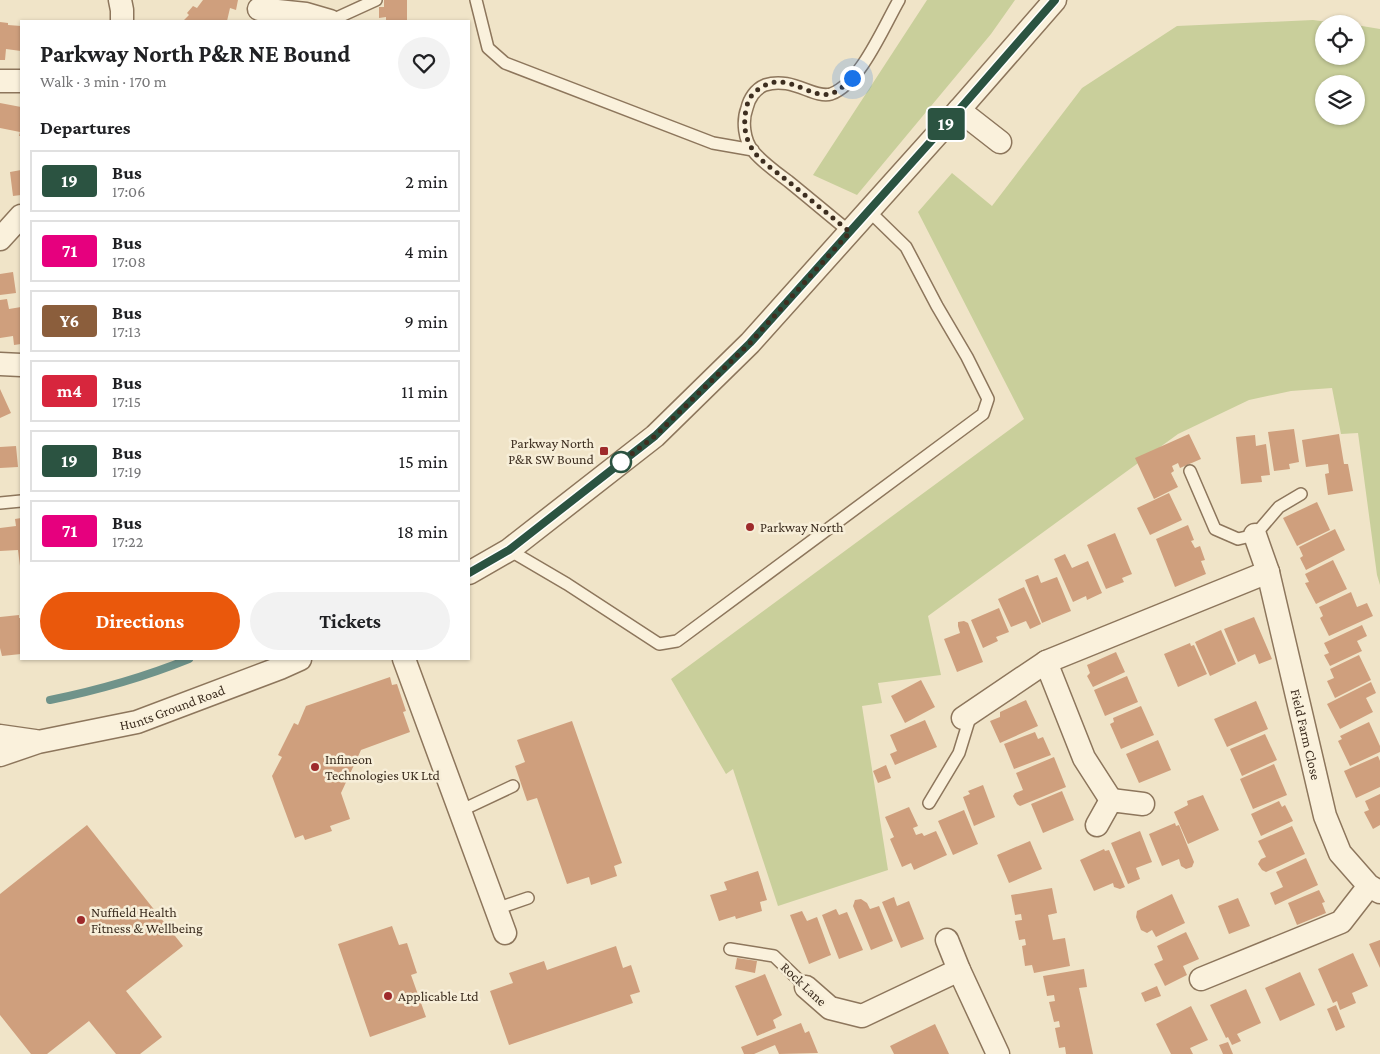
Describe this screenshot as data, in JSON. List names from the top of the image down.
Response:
{
  "streets": {
    "street": ["Hunts Ground Road", "Field Farm Close", "Rock Lane"]
  },
  "places": {
    "transit": ["Parkway North P&R SW Bound"],
    "other": [
      "Parkway North",
      "Infineon Technologies UK Ltd",
      "Nuffield Health Fitness & Wellbeing",
      "Applicable Ltd"
    ]
  },
  "lines": ["bus line 19"],
  "page": {
    "on_map": "19",
    "heading": [
      ["Parkway North P&R NE Bound", "Walk · 3 min · 170 m"],
      "Departures"
    ],
    "list": [
      {
        "mark": "19",
        "name": "Bus",
        "note": "17:06",
        "value": "2 min"
      },
      {
        "mark": "71",
        "name": "Bus",
        "note": "17:08",
        "value": "4 min"
      },
      {
        "mark": "Y6",
        "name": "Bus",
        "note": "17:13",
        "value": "9 min"
      },
      {
        "mark": "m4",
        "name": "Bus",
        "note": "17:15",
        "value": "11 min"
      },
      {
        "mark": "19",
        "name": "Bus",
        "note": "17:19",
        "value": "15 min"
      },
      {
        "mark": "71",
        "name": "Bus",
        "note": "17:22",
        "value": "18 min"
      }
    ],
    "buttons": ["Directions", "Tickets"]
  }
}
